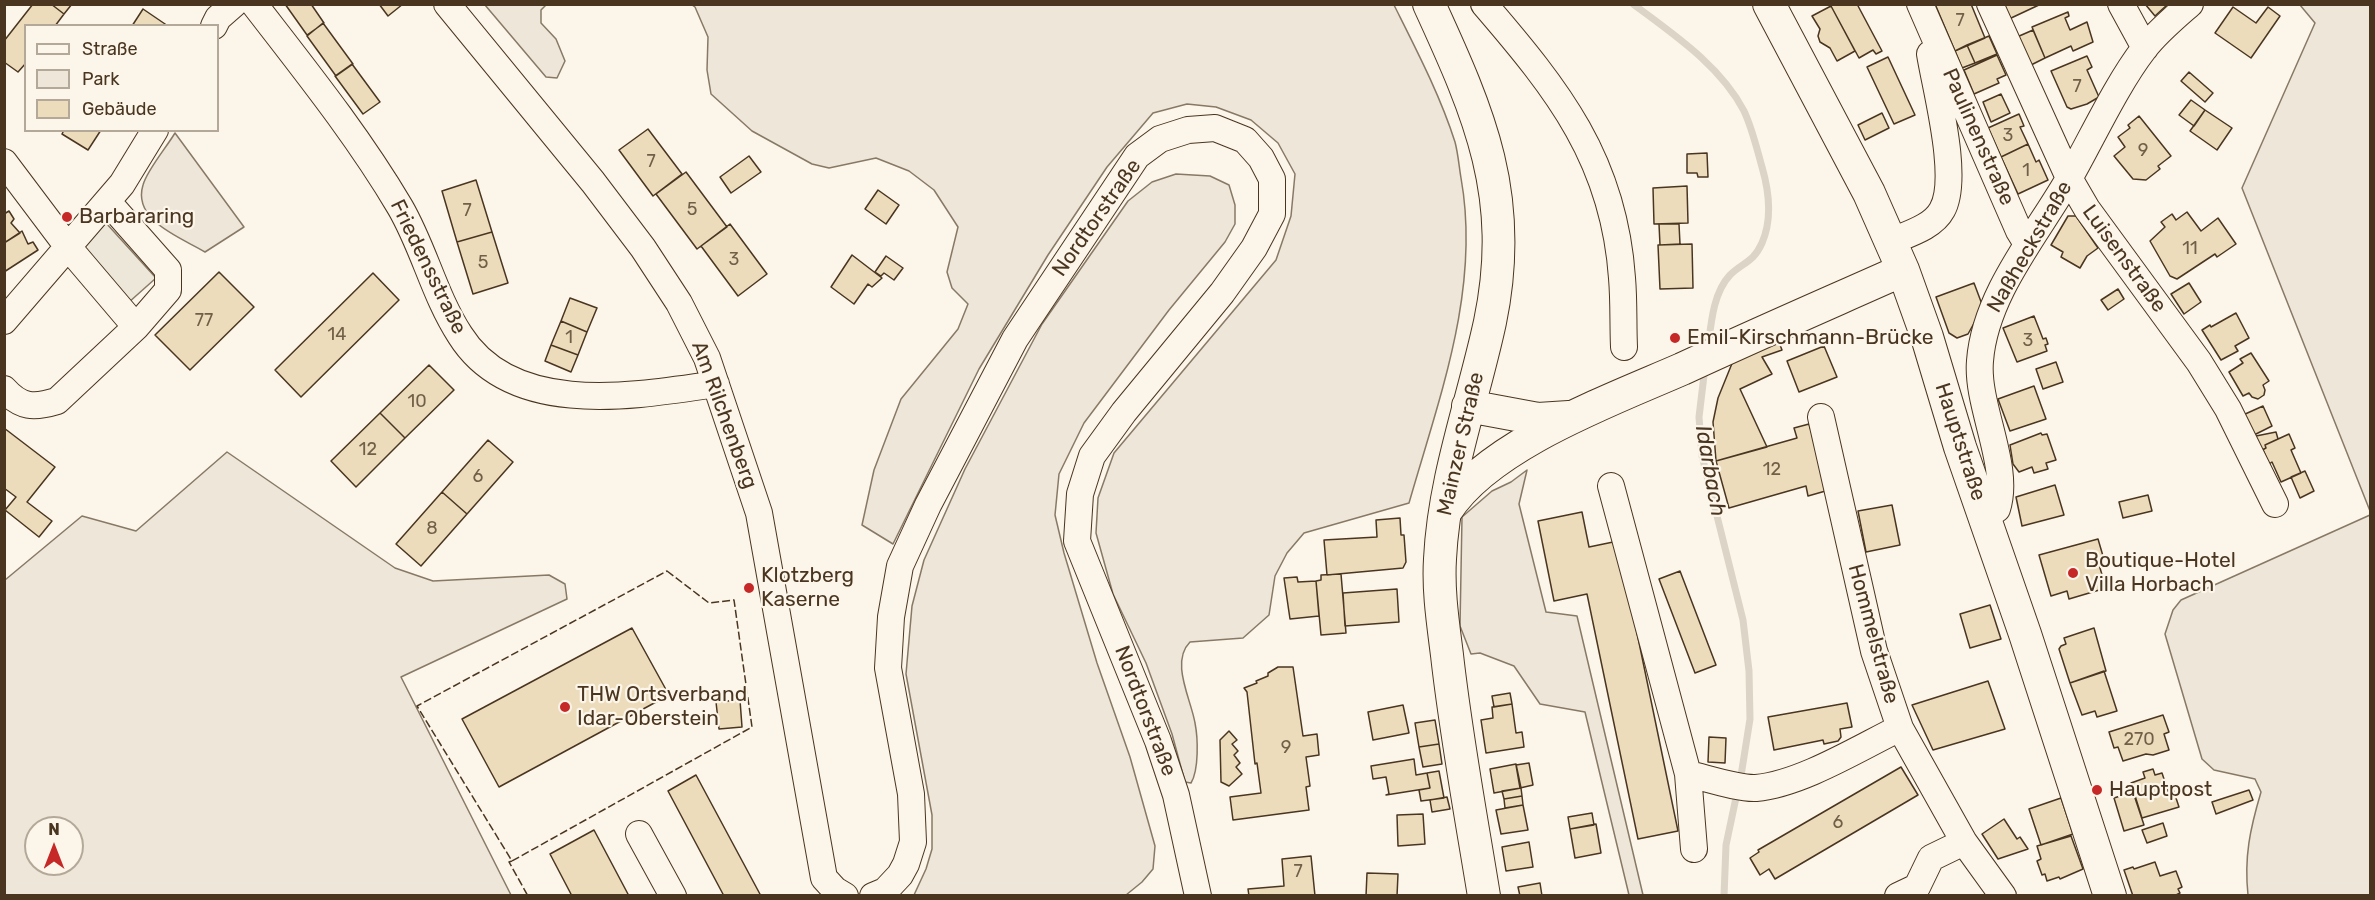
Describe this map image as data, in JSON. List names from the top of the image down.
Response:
{
  "streets": {
    "main road": ["Hauptstraße", "Mainzer Straße"],
    "street": [
      "Paulinenstraße",
      "Nordtorstraße",
      "Naßheckstraße",
      "Luisenstraße",
      "Friedensstraße",
      "Am Rilchenberg",
      "Hommelstraße"
    ]
  },
  "crossings": [
    ["Paulinenstraße", "Naßheckstraße"],
    ["Paulinenstraße", "Hauptstraße"],
    ["Naßheckstraße", "Luisenstraße"],
    ["Naßheckstraße", "Hauptstraße"],
    ["Friedensstraße", "Am Rilchenberg"]
  ],
  "water": ["Idarbach"],
  "places": [
    "Barbararing",
    "Emil-Kirschmann-Brücke",
    "Boutique-Hotel Villa Horbach",
    "Klotzberg Kaserne",
    "THW Ortsverband Idar-Oberstein",
    "Hauptpost"
  ],
  "house_numbers": [
    "7",
    "7",
    "3",
    "9",
    "7",
    "1",
    "5",
    "7",
    "11",
    "3",
    "5",
    "77",
    "14",
    "1",
    "3",
    "10",
    "12",
    "12",
    "6",
    "8",
    "270",
    "9",
    "6",
    "7"
  ],
  "legend": ["Straße", "Park", "Gebäude"],
  "north": "top"
}
